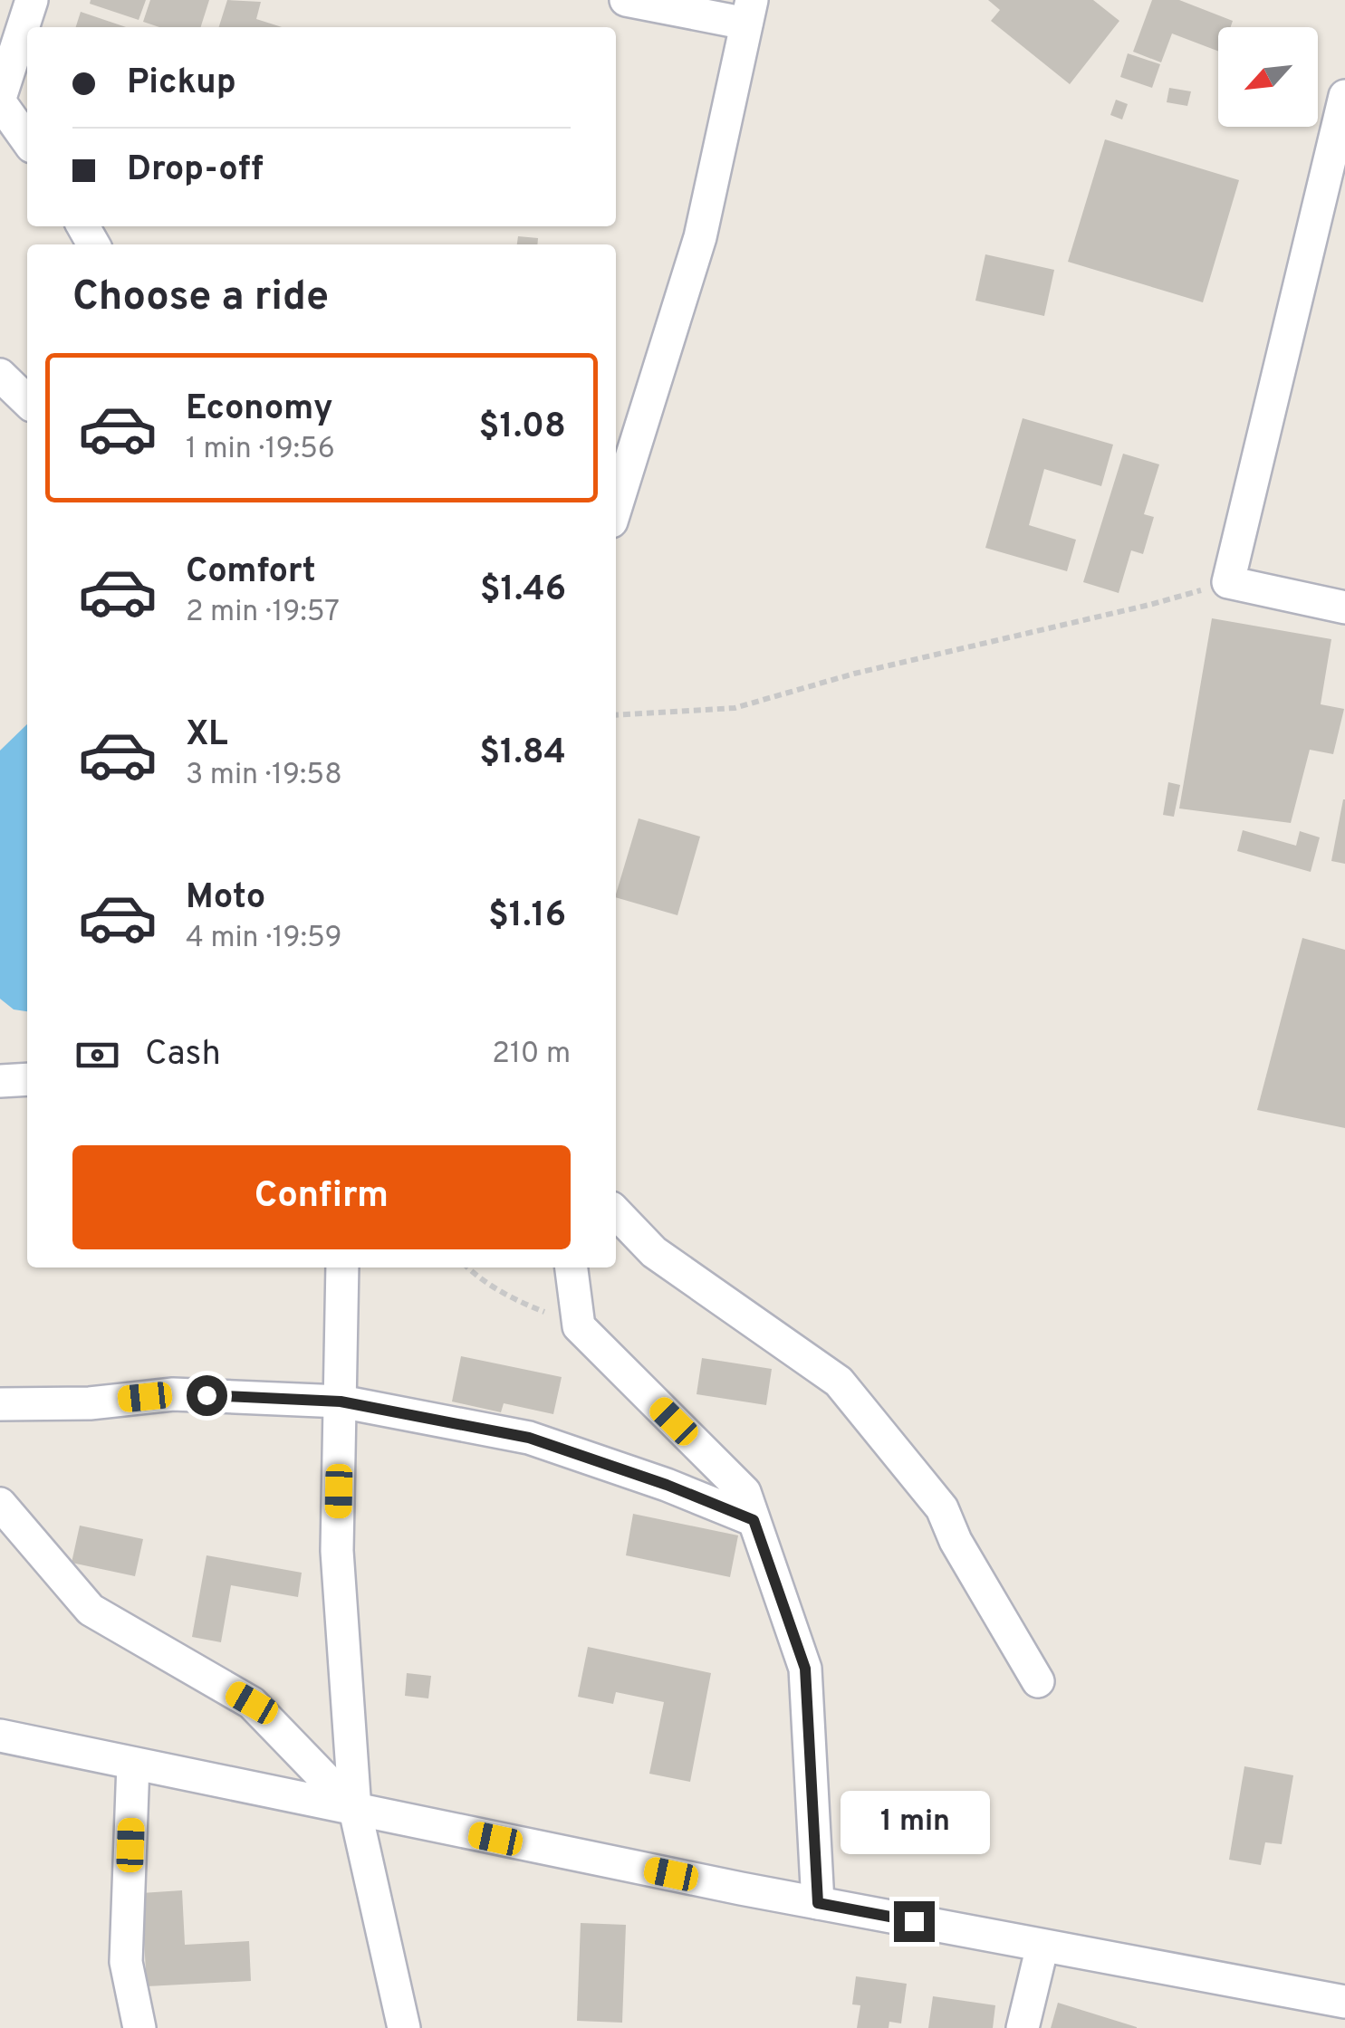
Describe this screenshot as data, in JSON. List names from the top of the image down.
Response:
{
  "north": "bottom left",
  "page": {
    "banner": ["Pickup", "Drop-off"],
    "heading": "Choose a ride",
    "list": [
      {
        "name": "Economy",
        "note": "1 min · 19:56",
        "value": "$1.08"
      },
      {
        "name": "Comfort",
        "note": "2 min · 19:57",
        "value": "$1.46"
      },
      {
        "name": "XL",
        "note": "3 min · 19:58",
        "value": "$1.84"
      },
      {
        "name": "Moto",
        "note": "4 min · 19:59",
        "value": "$1.16"
      }
    ],
    "pay": ["Cash", "210 m"],
    "buttons": "Confirm",
    "bubble": "1 min"
  }
}
